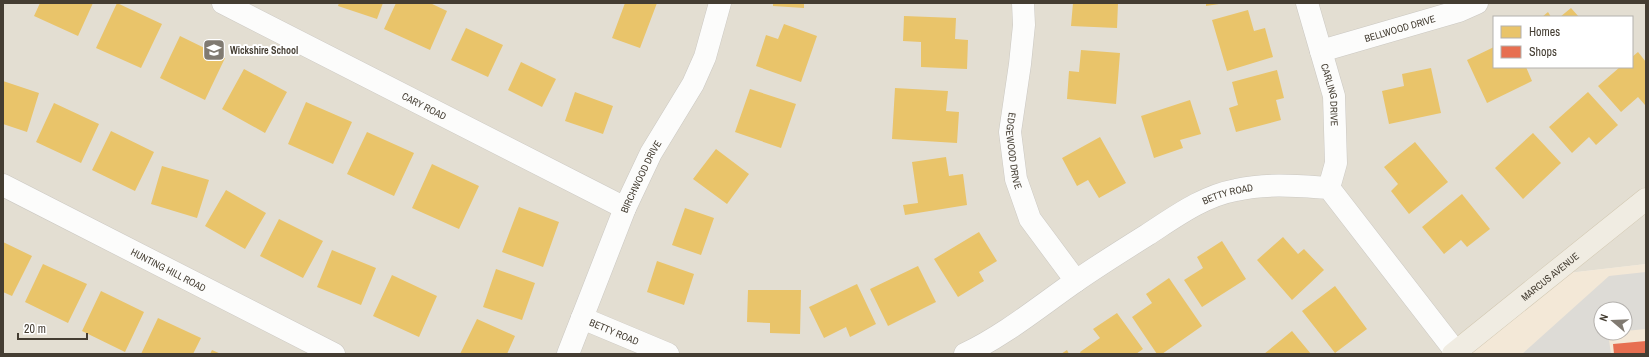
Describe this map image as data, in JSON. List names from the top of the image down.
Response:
{
  "streets": {
    "main road": ["MARCUS AVENUE"],
    "street": [
      "BELLWOOD DRIVE",
      "CARLING DRIVE",
      "CARY ROAD",
      "EDGEWOOD DRIVE",
      "BIRCHWOOD DRIVE",
      "BETTY ROAD",
      "HUNTING HILL ROAD"
    ]
  },
  "crossings": [
    ["BELLWOOD DRIVE", "CARLING DRIVE"],
    ["CARLING DRIVE", "BETTY ROAD"],
    ["CARY ROAD", "BIRCHWOOD DRIVE"],
    ["EDGEWOOD DRIVE", "BETTY ROAD"],
    ["BIRCHWOOD DRIVE", "BETTY ROAD"]
  ],
  "places": {
    "school or university": ["Wickshire School"]
  },
  "legend": ["Homes", "Shops"],
  "scale_bar": "20 m",
  "north": "left"
}
